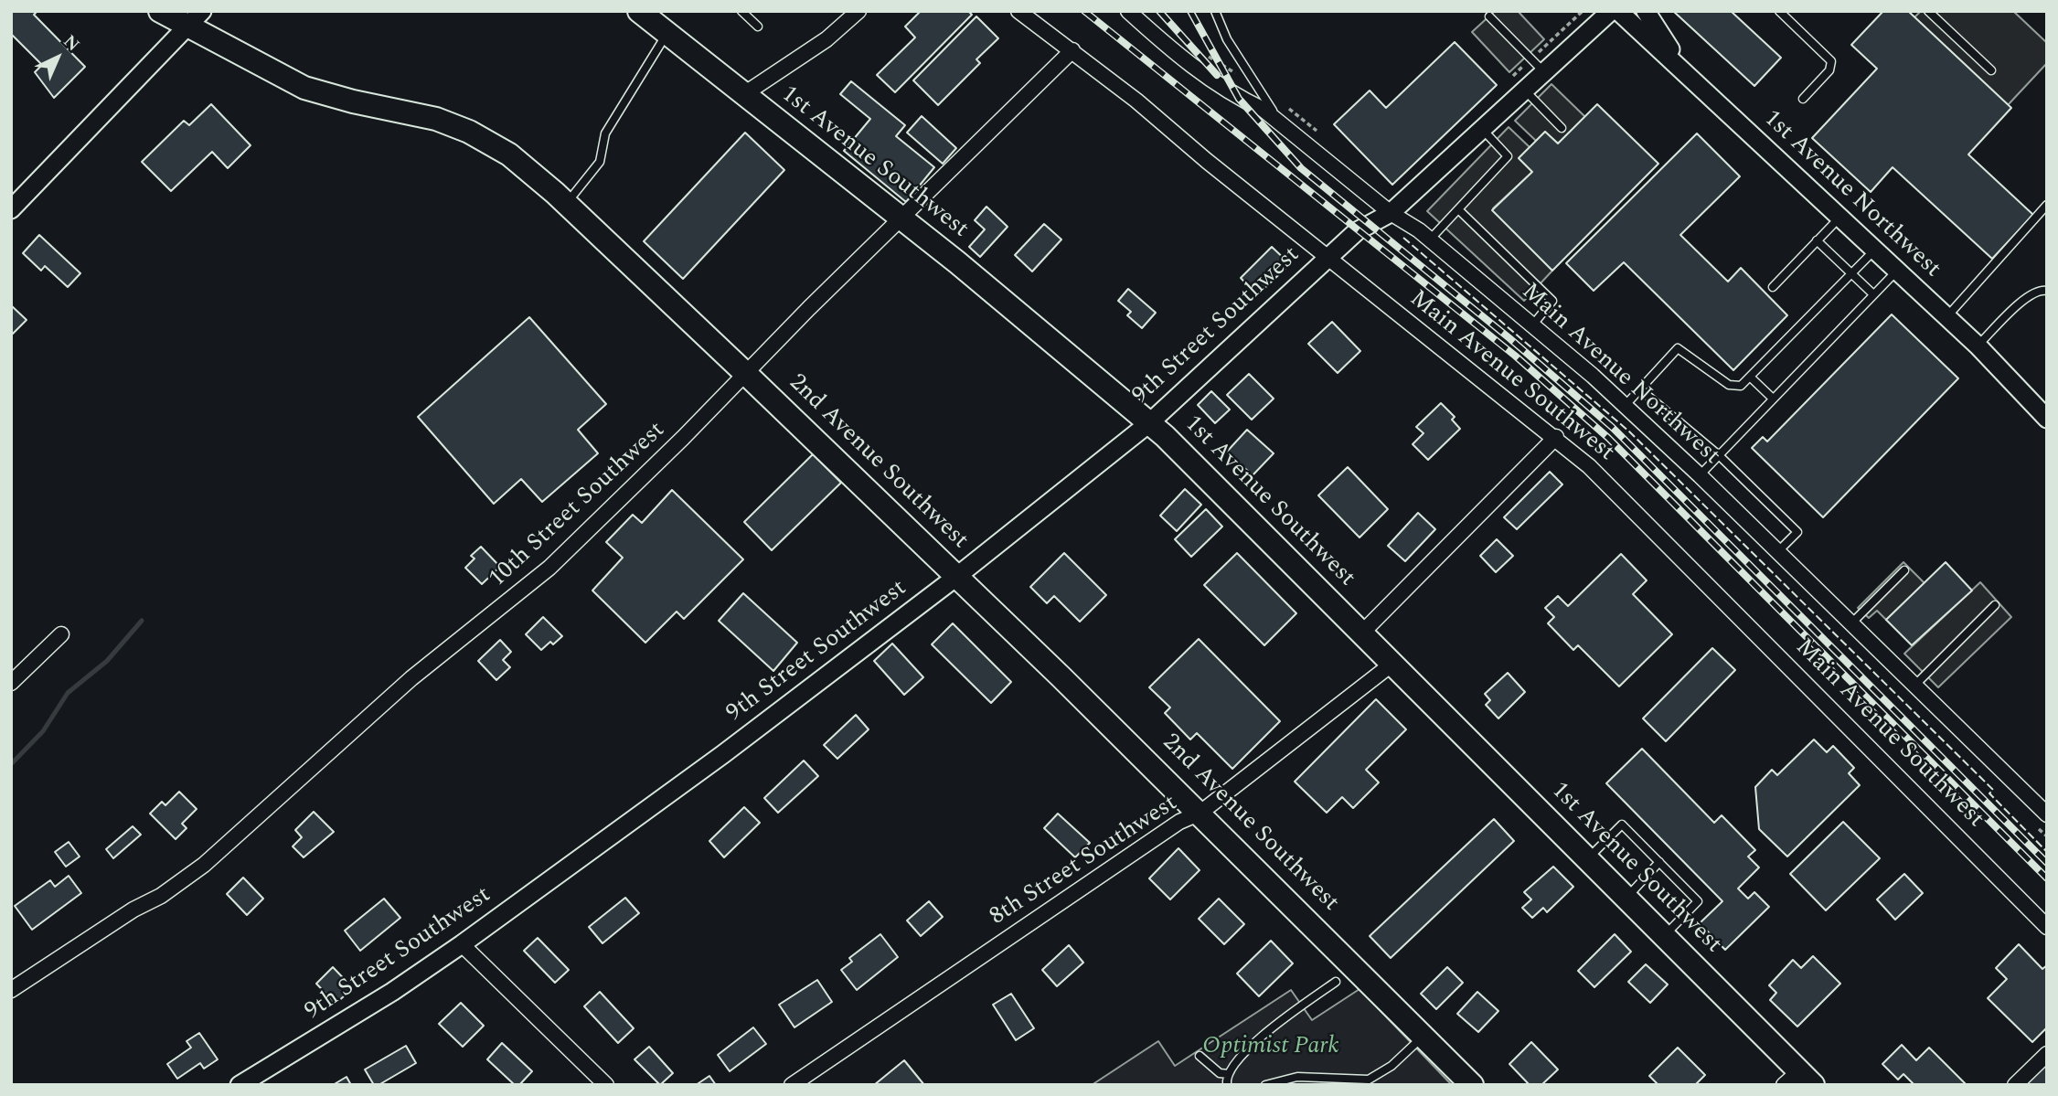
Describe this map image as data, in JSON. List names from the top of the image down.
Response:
{
  "streets": {
    "main road": ["1st Avenue Southwest", "2nd Avenue Southwest"],
    "street": [
      "1st Avenue Northwest",
      "9th Street Southwest",
      "Main Avenue Northwest",
      "Main Avenue Southwest",
      "10th Street Southwest",
      "8th Street Southwest"
    ]
  },
  "crossings": [
    ["1st Avenue Southwest", "9th Street Southwest"],
    ["1st Avenue Southwest", "10th Street Southwest"],
    ["1st Avenue Southwest", "8th Street Southwest"],
    ["9th Street Southwest", "Main Avenue Northwest"],
    ["9th Street Southwest", "Main Avenue Southwest"],
    ["9th Street Southwest", "2nd Avenue Southwest"],
    ["Main Avenue Southwest", "10th Street Southwest"],
    ["2nd Avenue Southwest", "10th Street Southwest"],
    ["2nd Avenue Southwest", "8th Street Southwest"]
  ],
  "parks": ["Optimist Park"],
  "north": "top right"
}
